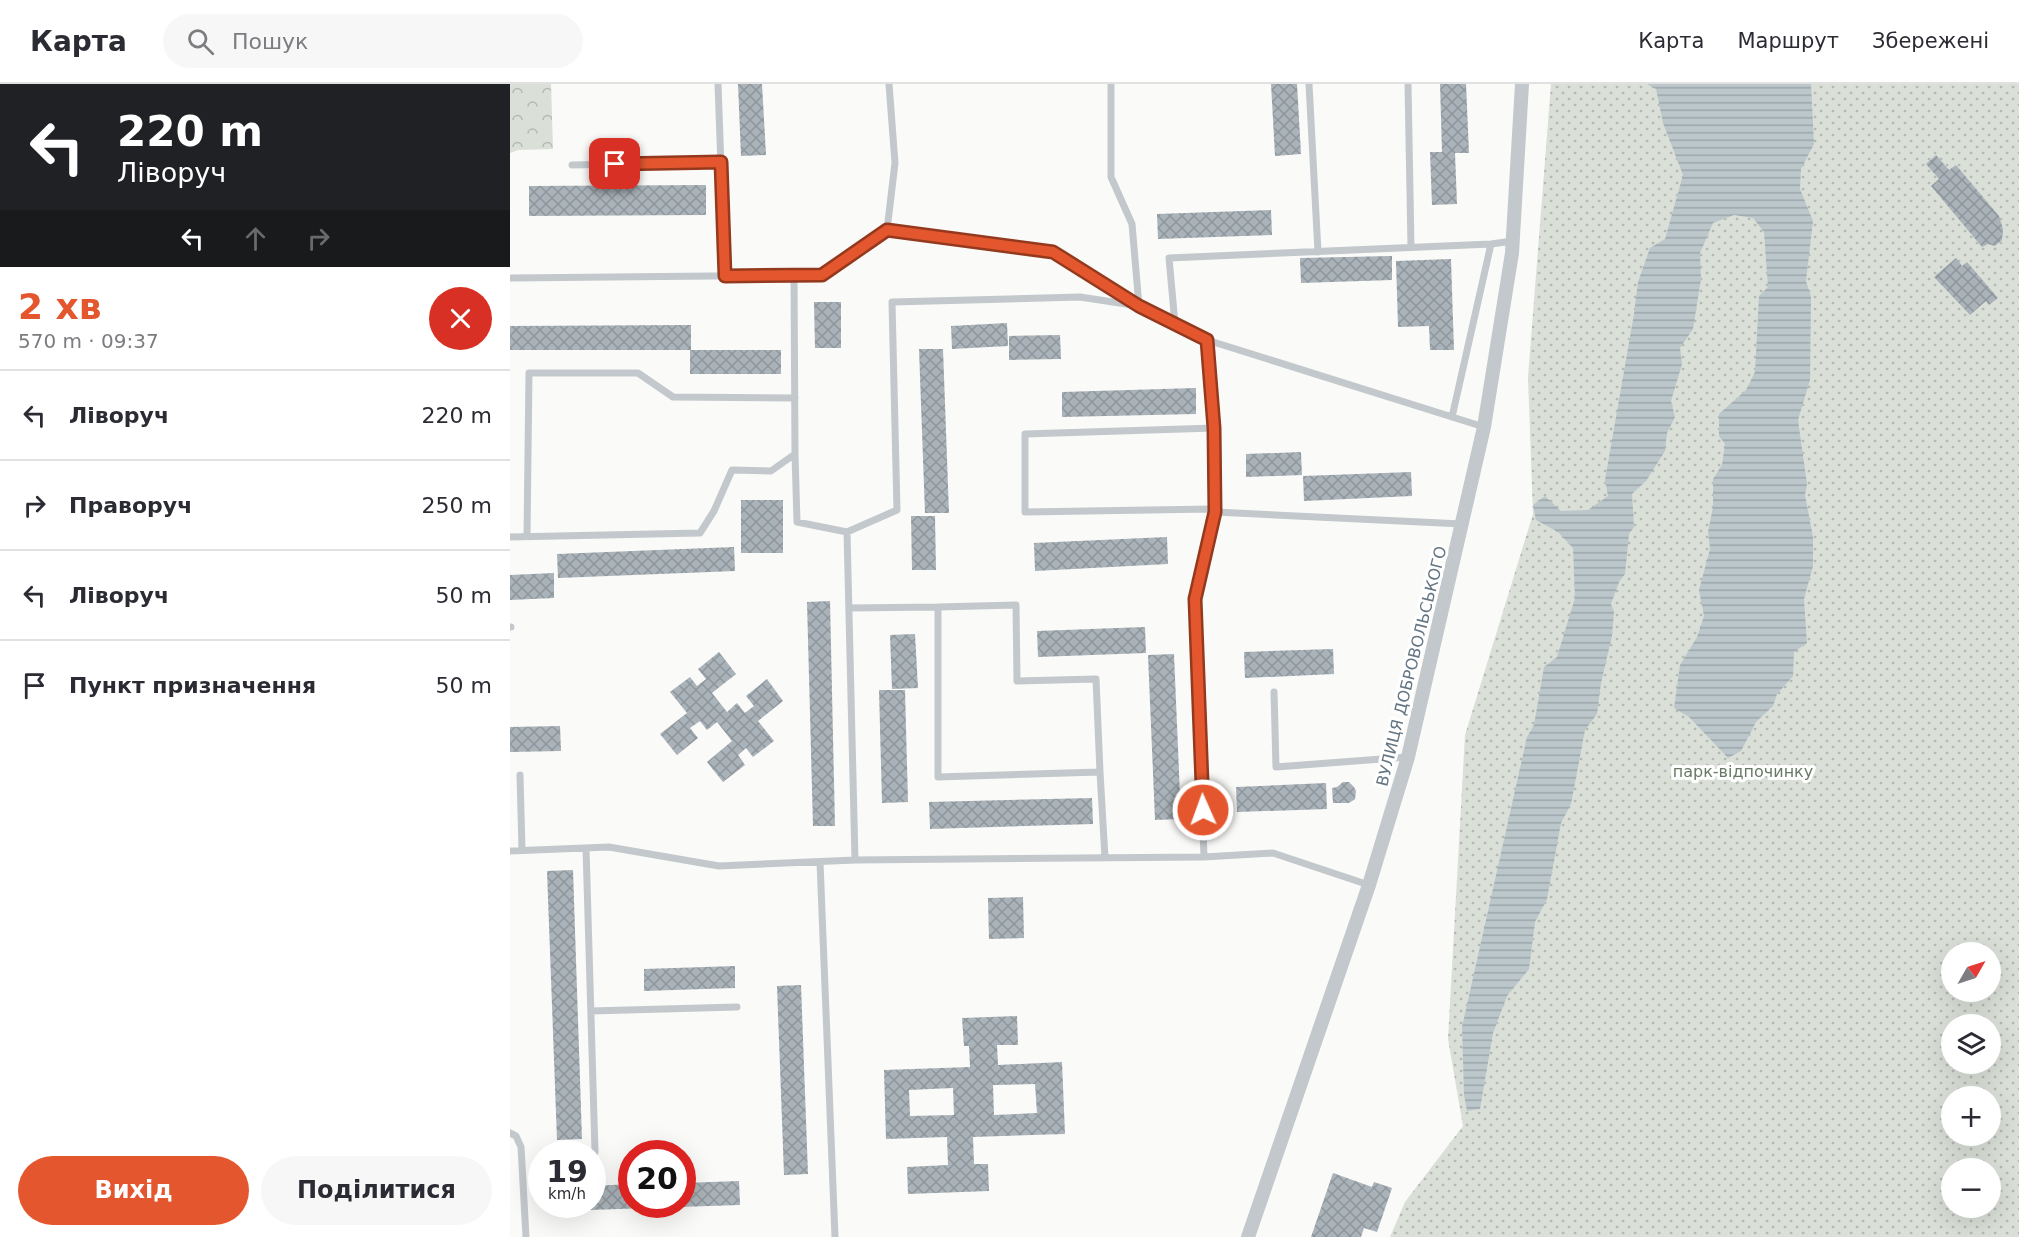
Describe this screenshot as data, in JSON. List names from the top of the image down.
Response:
{
  "streets": {
    "street": ["ВУЛИЦЯ ДОБРОВОЛЬСЬКОГО"]
  },
  "parks": ["парк-відпочинку"],
  "north": "top right",
  "page": {
    "header": "Карта",
    "search": "Пошук",
    "nav": ["Карта", "Маршрут", "Збережені"],
    "turn": ["220 m", "Ліворуч"],
    "heading": ["2 хв", "570 m · 09:37"],
    "list": [
      {
        "name": "Ліворуч",
        "value": "220 m"
      },
      {
        "name": "Праворуч",
        "value": "250 m"
      },
      {
        "name": "Ліворуч",
        "value": "50 m"
      },
      {
        "name": "Пункт призначення",
        "value": "50 m"
      }
    ],
    "map_buttons": ["+", "−"],
    "speed": "19 km/h",
    "limit": "20",
    "buttons": ["Вихід", "Поділитися"]
  }
}
